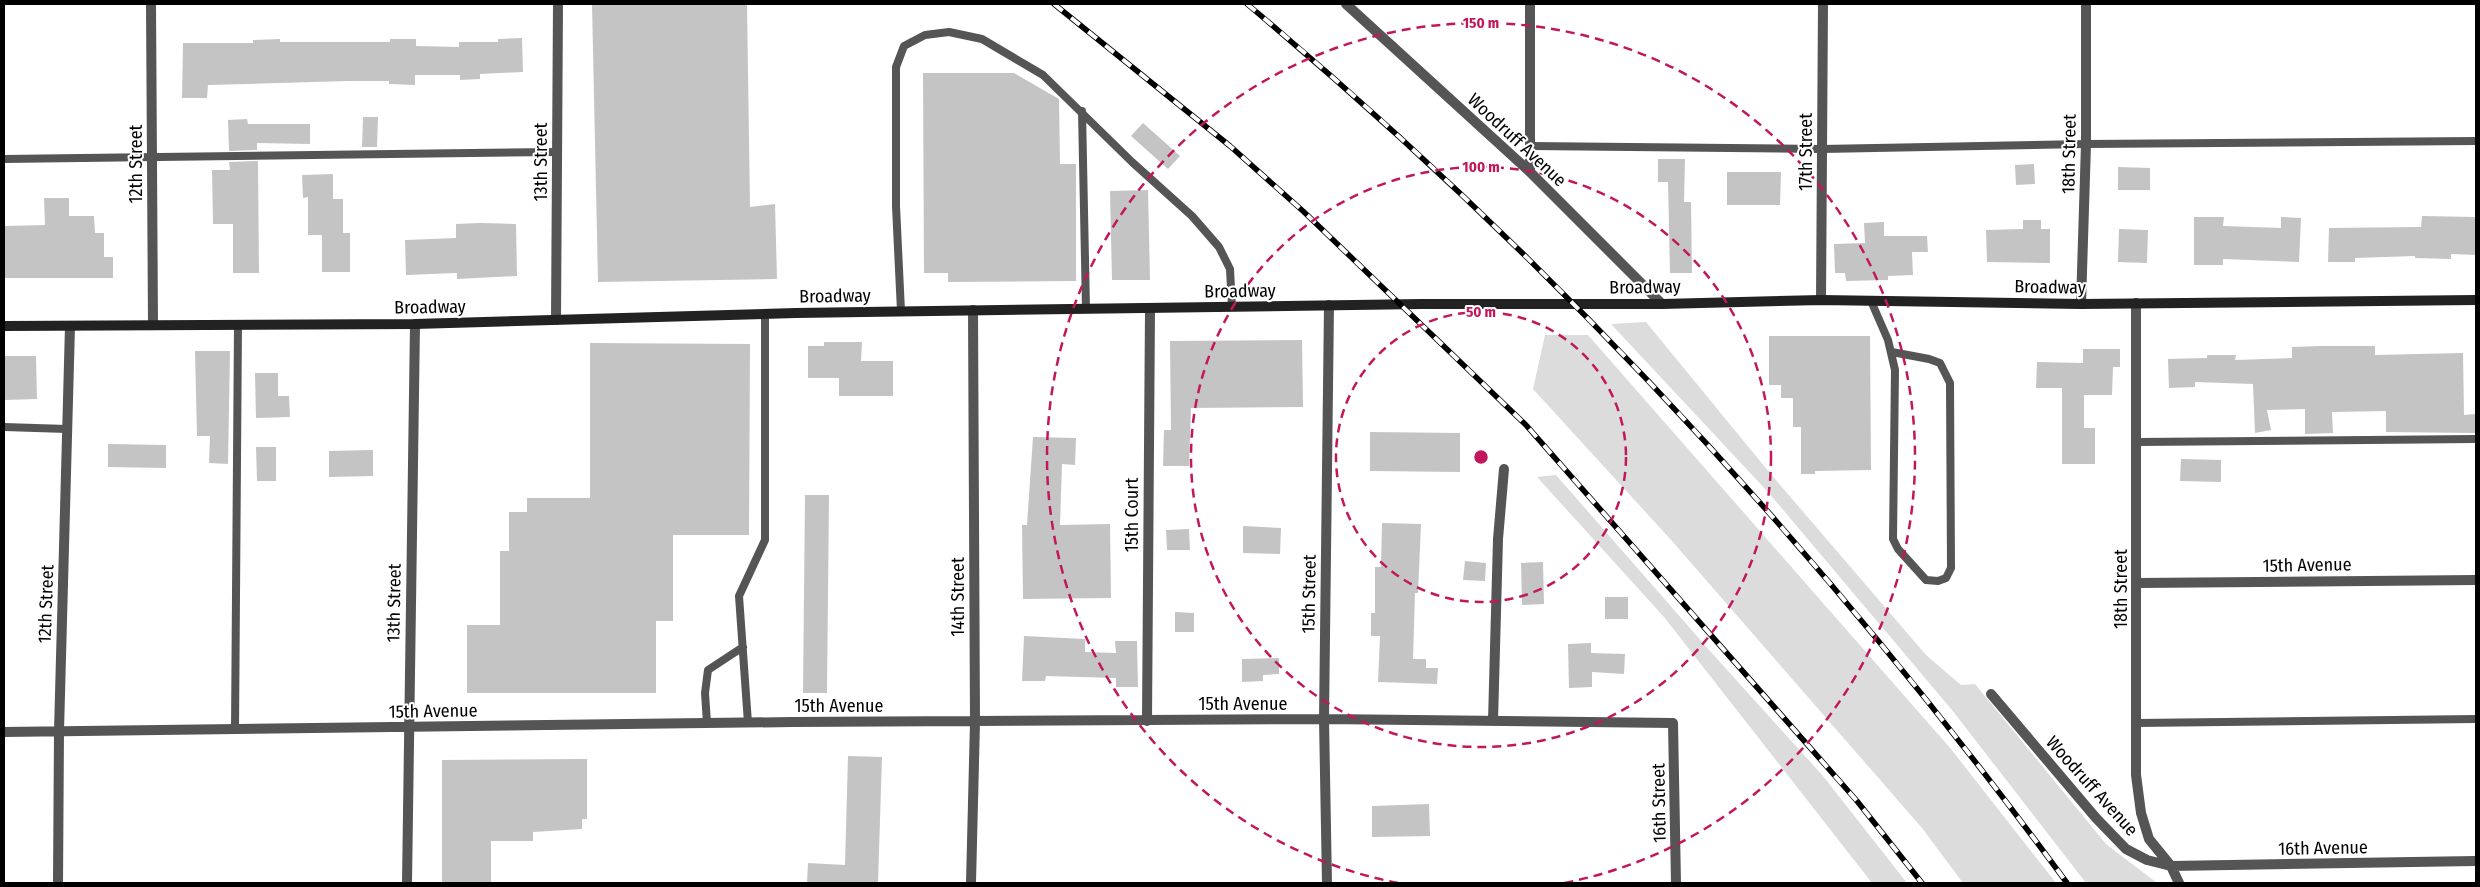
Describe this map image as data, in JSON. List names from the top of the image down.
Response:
{
  "streets": {
    "main road": ["Broadway"],
    "street": [
      "Woodruff Avenue",
      "17th Street",
      "18th Street",
      "13th Street",
      "12th Street",
      "15th Court",
      "15th Avenue",
      "15th Street",
      "14th Street",
      "16th Street",
      "16th Avenue"
    ]
  },
  "crossings": [
    ["Woodruff Avenue", "18th Street"],
    ["Woodruff Avenue", "Broadway"],
    ["Woodruff Avenue", "16th Avenue"],
    ["17th Street", "Broadway"],
    ["18th Street", "Broadway"],
    ["18th Street", "15th Avenue"],
    ["18th Street", "16th Avenue"],
    ["13th Street", "Broadway"],
    ["13th Street", "15th Avenue"],
    ["12th Street", "Broadway"],
    ["12th Street", "15th Avenue"],
    ["Broadway", "15th Court"],
    ["Broadway", "15th Street"],
    ["Broadway", "14th Street"],
    ["15th Court", "15th Avenue"],
    ["15th Avenue", "15th Street"],
    ["15th Avenue", "14th Street"],
    ["15th Avenue", "16th Street"]
  ],
  "rings": ["150 m", "100 m", "50 m"]
}
